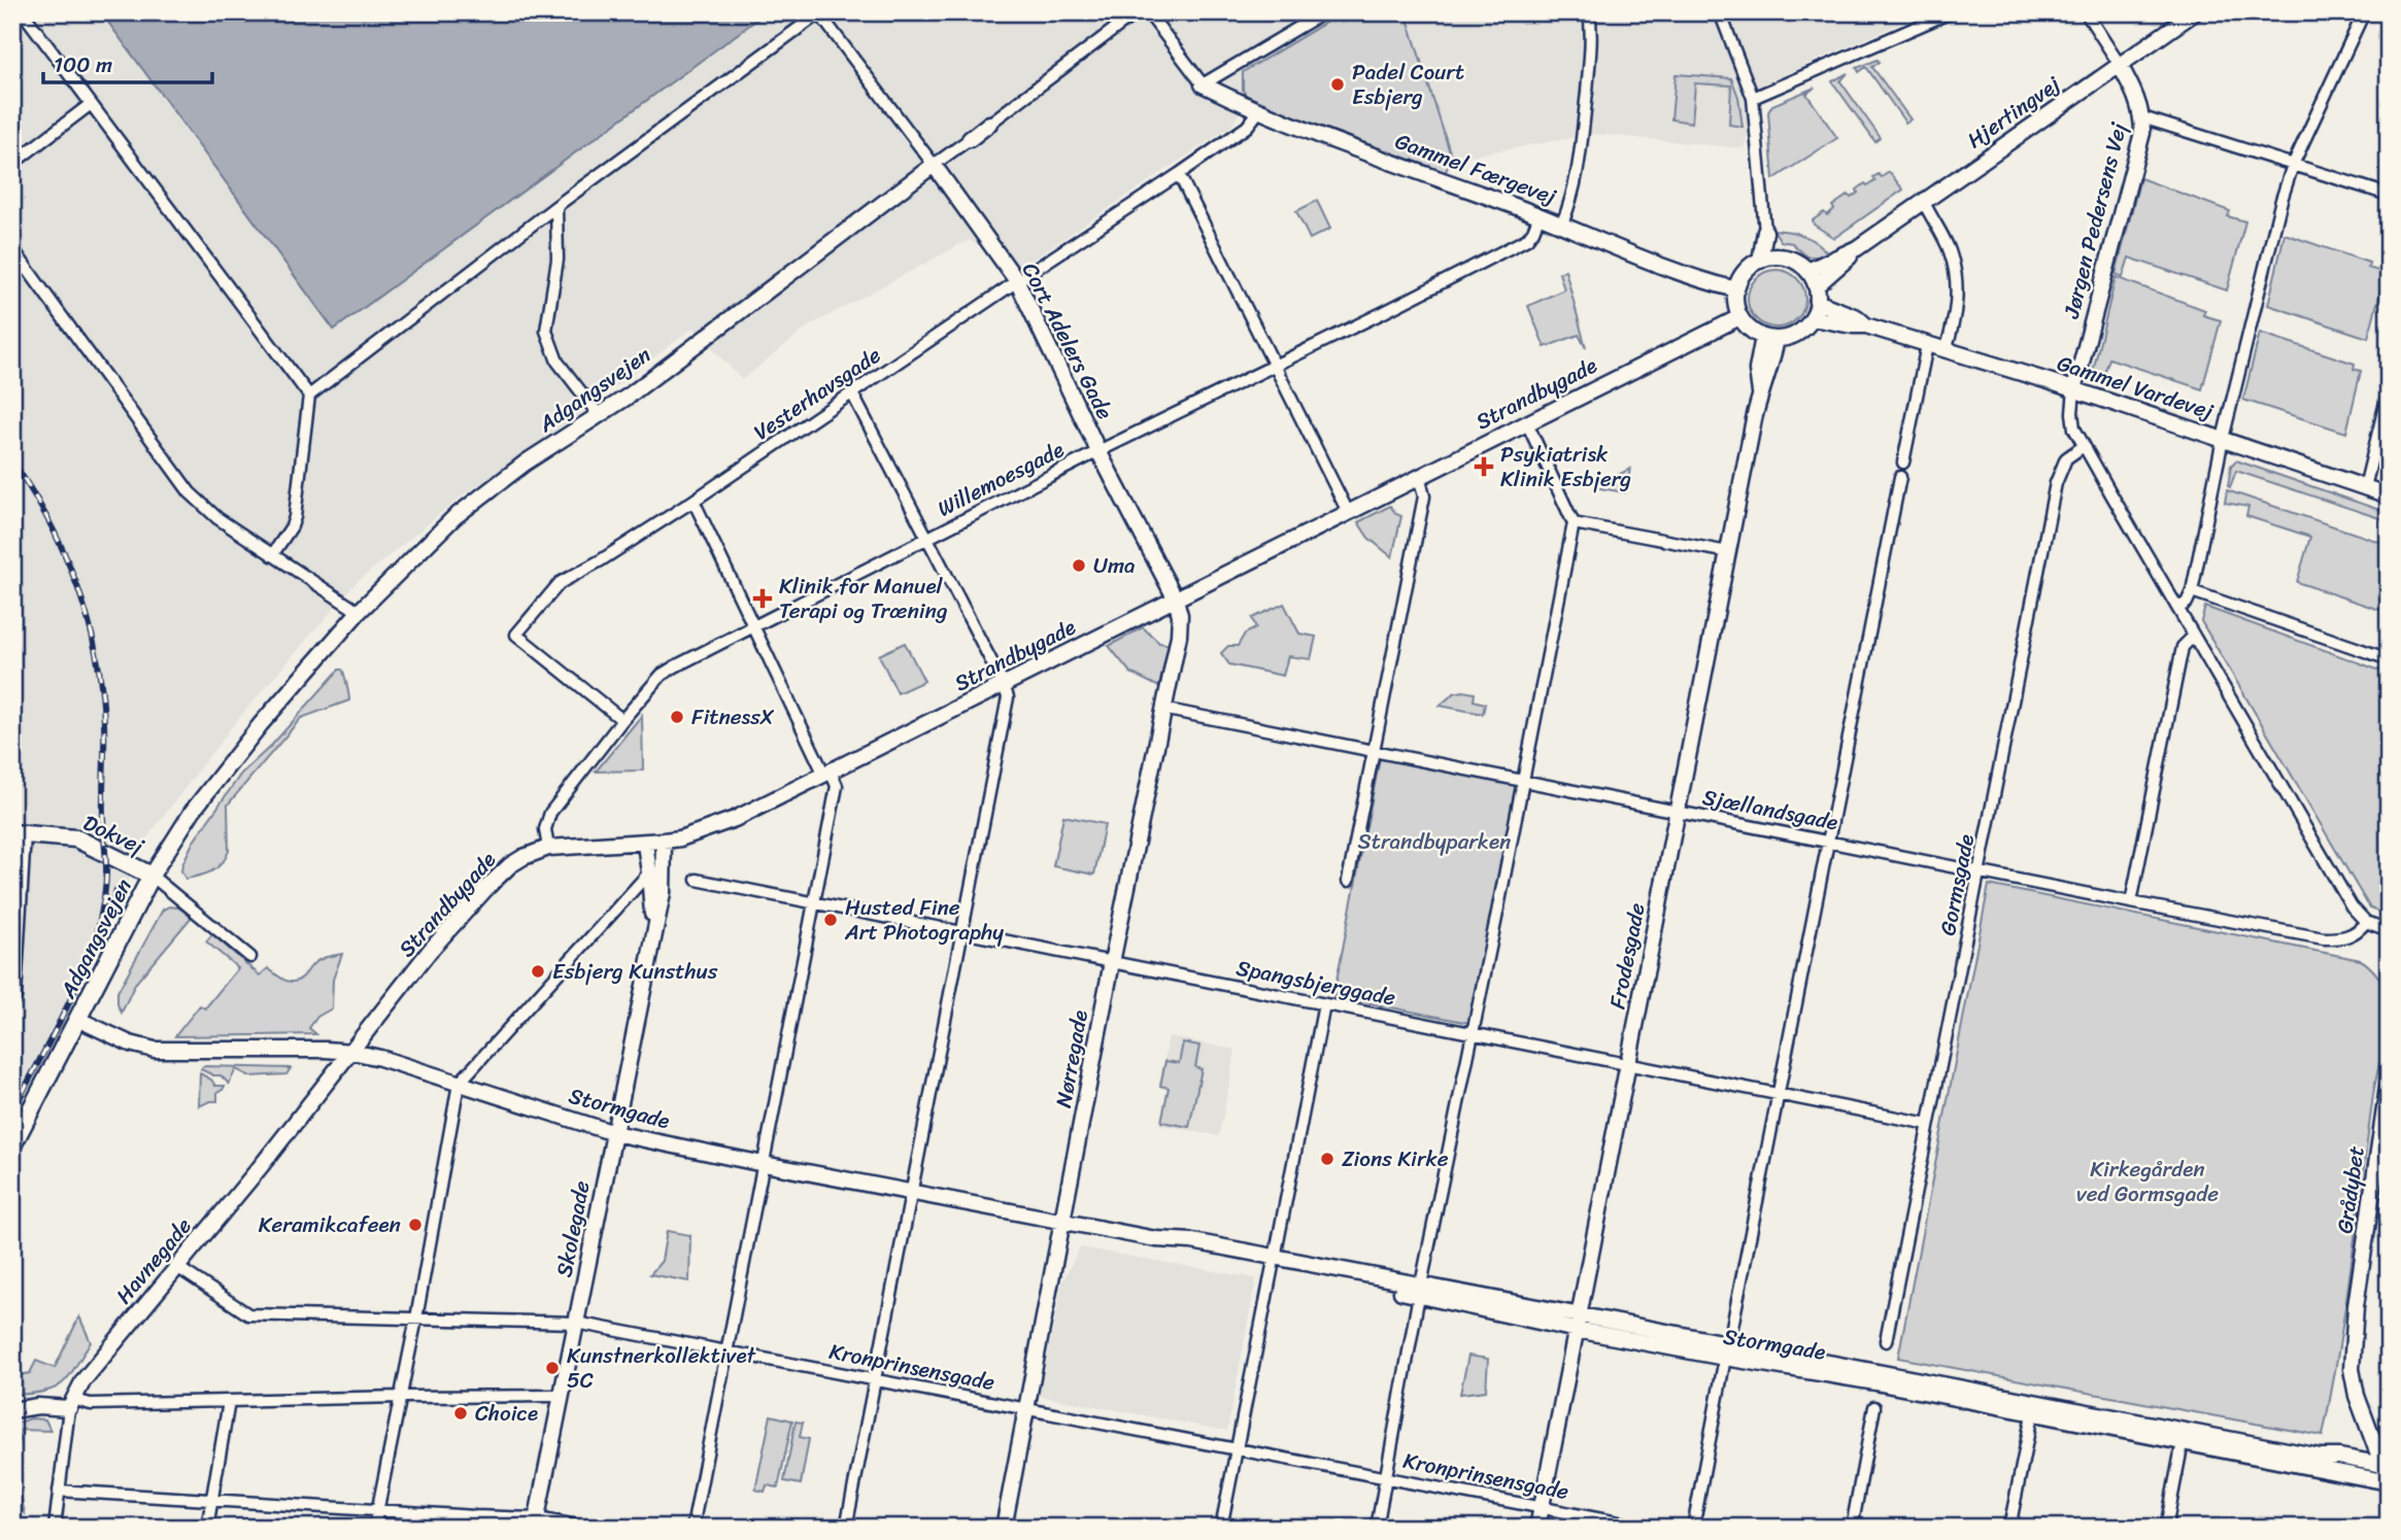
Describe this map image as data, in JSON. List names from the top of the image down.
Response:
{
  "streets": {
    "main road": ["Adgangsvejen", "Dokvej"],
    "street": [
      "Hjertingvej",
      "Gammel Færgevej",
      "Jørgen Pedersens Vej",
      "Cort Adelers Gade",
      "Gammel Vardevej",
      "Vesterhavsgade",
      "Strandbygade",
      "Willemoesgade",
      "Sjællandsgade",
      "Gormsgade",
      "Frodesgade",
      "Spangsbjerggade",
      "Nørregade",
      "Stormgade",
      "Grådybet",
      "Skolegade",
      "Havnegade",
      "Kronprinsensgade"
    ]
  },
  "crossings": [
    ["Hjertingvej", "Gammel Færgevej"],
    ["Hjertingvej", "Jørgen Pedersens Vej"],
    ["Hjertingvej", "Gammel Vardevej"],
    ["Hjertingvej", "Strandbygade"],
    ["Hjertingvej", "Frodesgade"],
    ["Gammel Færgevej", "Gammel Vardevej"],
    ["Gammel Færgevej", "Vesterhavsgade"],
    ["Gammel Færgevej", "Strandbygade"],
    ["Gammel Færgevej", "Willemoesgade"],
    ["Gammel Færgevej", "Frodesgade"],
    ["Jørgen Pedersens Vej", "Gammel Vardevej"],
    ["Cort Adelers Gade", "Adgangsvejen"],
    ["Cort Adelers Gade", "Vesterhavsgade"],
    ["Cort Adelers Gade", "Strandbygade"],
    ["Cort Adelers Gade", "Willemoesgade"],
    ["Cort Adelers Gade", "Nørregade"],
    ["Gammel Vardevej", "Strandbygade"],
    ["Gammel Vardevej", "Frodesgade"],
    ["Adgangsvejen", "Dokvej"],
    ["Adgangsvejen", "Stormgade"],
    ["Vesterhavsgade", "Willemoesgade"],
    ["Strandbygade", "Willemoesgade"],
    ["Strandbygade", "Frodesgade"],
    ["Strandbygade", "Nørregade"],
    ["Strandbygade", "Stormgade"],
    ["Strandbygade", "Skolegade"],
    ["Strandbygade", "Havnegade"],
    ["Sjællandsgade", "Gormsgade"],
    ["Sjællandsgade", "Frodesgade"],
    ["Sjællandsgade", "Nørregade"],
    ["Gormsgade", "Spangsbjerggade"],
    ["Frodesgade", "Spangsbjerggade"],
    ["Frodesgade", "Stormgade"],
    ["Frodesgade", "Kronprinsensgade"],
    ["Spangsbjerggade", "Nørregade"],
    ["Nørregade", "Stormgade"],
    ["Nørregade", "Kronprinsensgade"],
    ["Stormgade", "Grådybet"],
    ["Stormgade", "Skolegade"],
    ["Stormgade", "Havnegade"],
    ["Skolegade", "Kronprinsensgade"],
    ["Havnegade", "Kronprinsensgade"]
  ],
  "parks": ["Strandbyparken", "Kirkegården ved Gormsgade"],
  "places": {
    "other": [
      "Padel Court Esbjerg",
      "Uma",
      "FitnessX",
      "Husted Fine Art Photography",
      "Esbjerg Kunsthus",
      "Zions Kirke",
      "Keramikcafeen",
      "Kunstnerkollektivet 5C",
      "Choice"
    ],
    "health": ["Psykiatrisk Klinik Esbjerg", "Klinik for Manuel Terapi og Træning"]
  },
  "scale_bar": "100 m"
}
